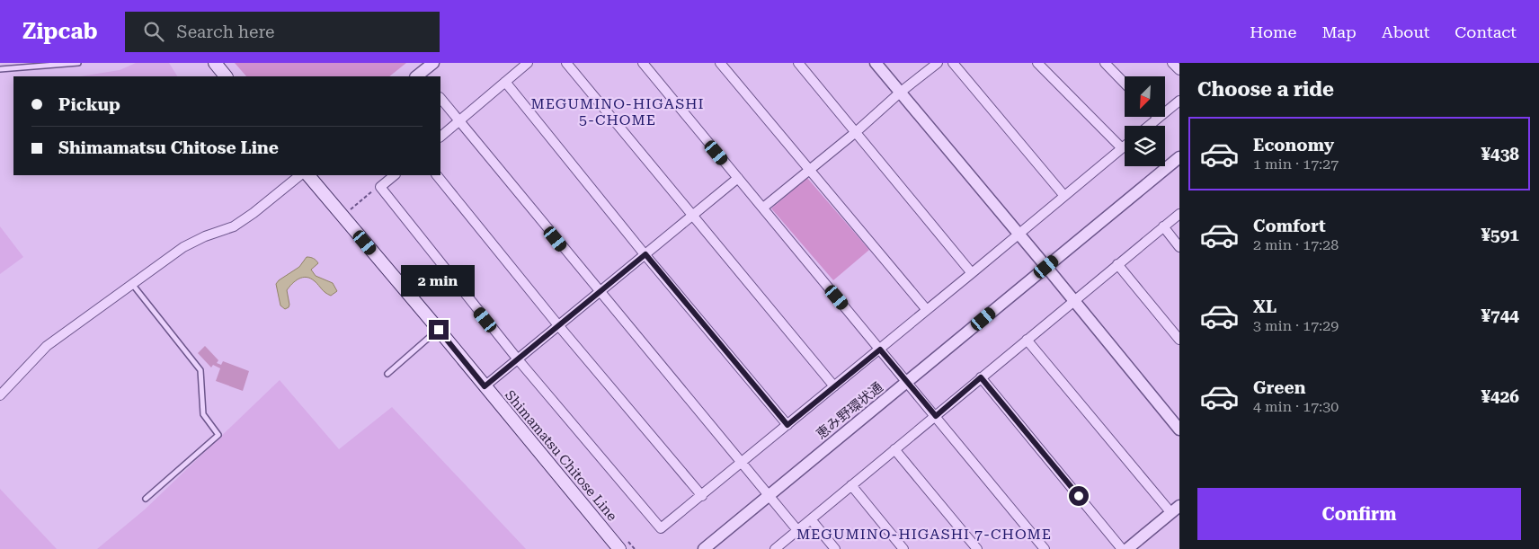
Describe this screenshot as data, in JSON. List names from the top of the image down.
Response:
{
  "streets": {
    "main road": ["Shimamatsu Chitose Line"],
    "street": ["恵み野環状通"]
  },
  "districts": ["MEGUMINO-HIGASHI 5-CHOME", "MEGUMINO-HIGASHI 7-CHOME"],
  "north": "bottom left",
  "page": {
    "header": "Zipcab",
    "search": "Search here",
    "nav": [
      "Home",
      "Map",
      "About",
      "Contact"
    ],
    "heading": "Choose a ride",
    "banner": ["Pickup", "Shimamatsu Chitose Line"],
    "list": [
      {
        "name": "Economy",
        "note": "1 min · 17:27",
        "value": "¥438"
      },
      {
        "name": "Comfort",
        "note": "2 min · 17:28",
        "value": "¥591"
      },
      {
        "name": "XL",
        "note": "3 min · 17:29",
        "value": "¥744"
      },
      {
        "name": "Green",
        "note": "4 min · 17:30",
        "value": "¥426"
      }
    ],
    "bubble": "2 min",
    "buttons": "Confirm"
  }
}
